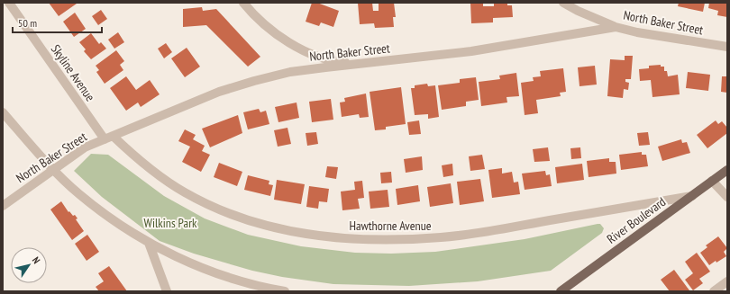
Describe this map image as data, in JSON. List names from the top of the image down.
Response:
{
  "streets": {
    "main road": ["River Boulevard"],
    "street": ["North Baker Street", "Skyline Avenue", "Hawthorne Avenue"]
  },
  "crossings": [
    ["North Baker Street", "Skyline Avenue"],
    ["North Baker Street", "Hawthorne Avenue"],
    ["Skyline Avenue", "Hawthorne Avenue"],
    ["River Boulevard", "Hawthorne Avenue"]
  ],
  "parks": ["Wilkins Park"],
  "scale_bar": "50 m",
  "north": "top right"
}
